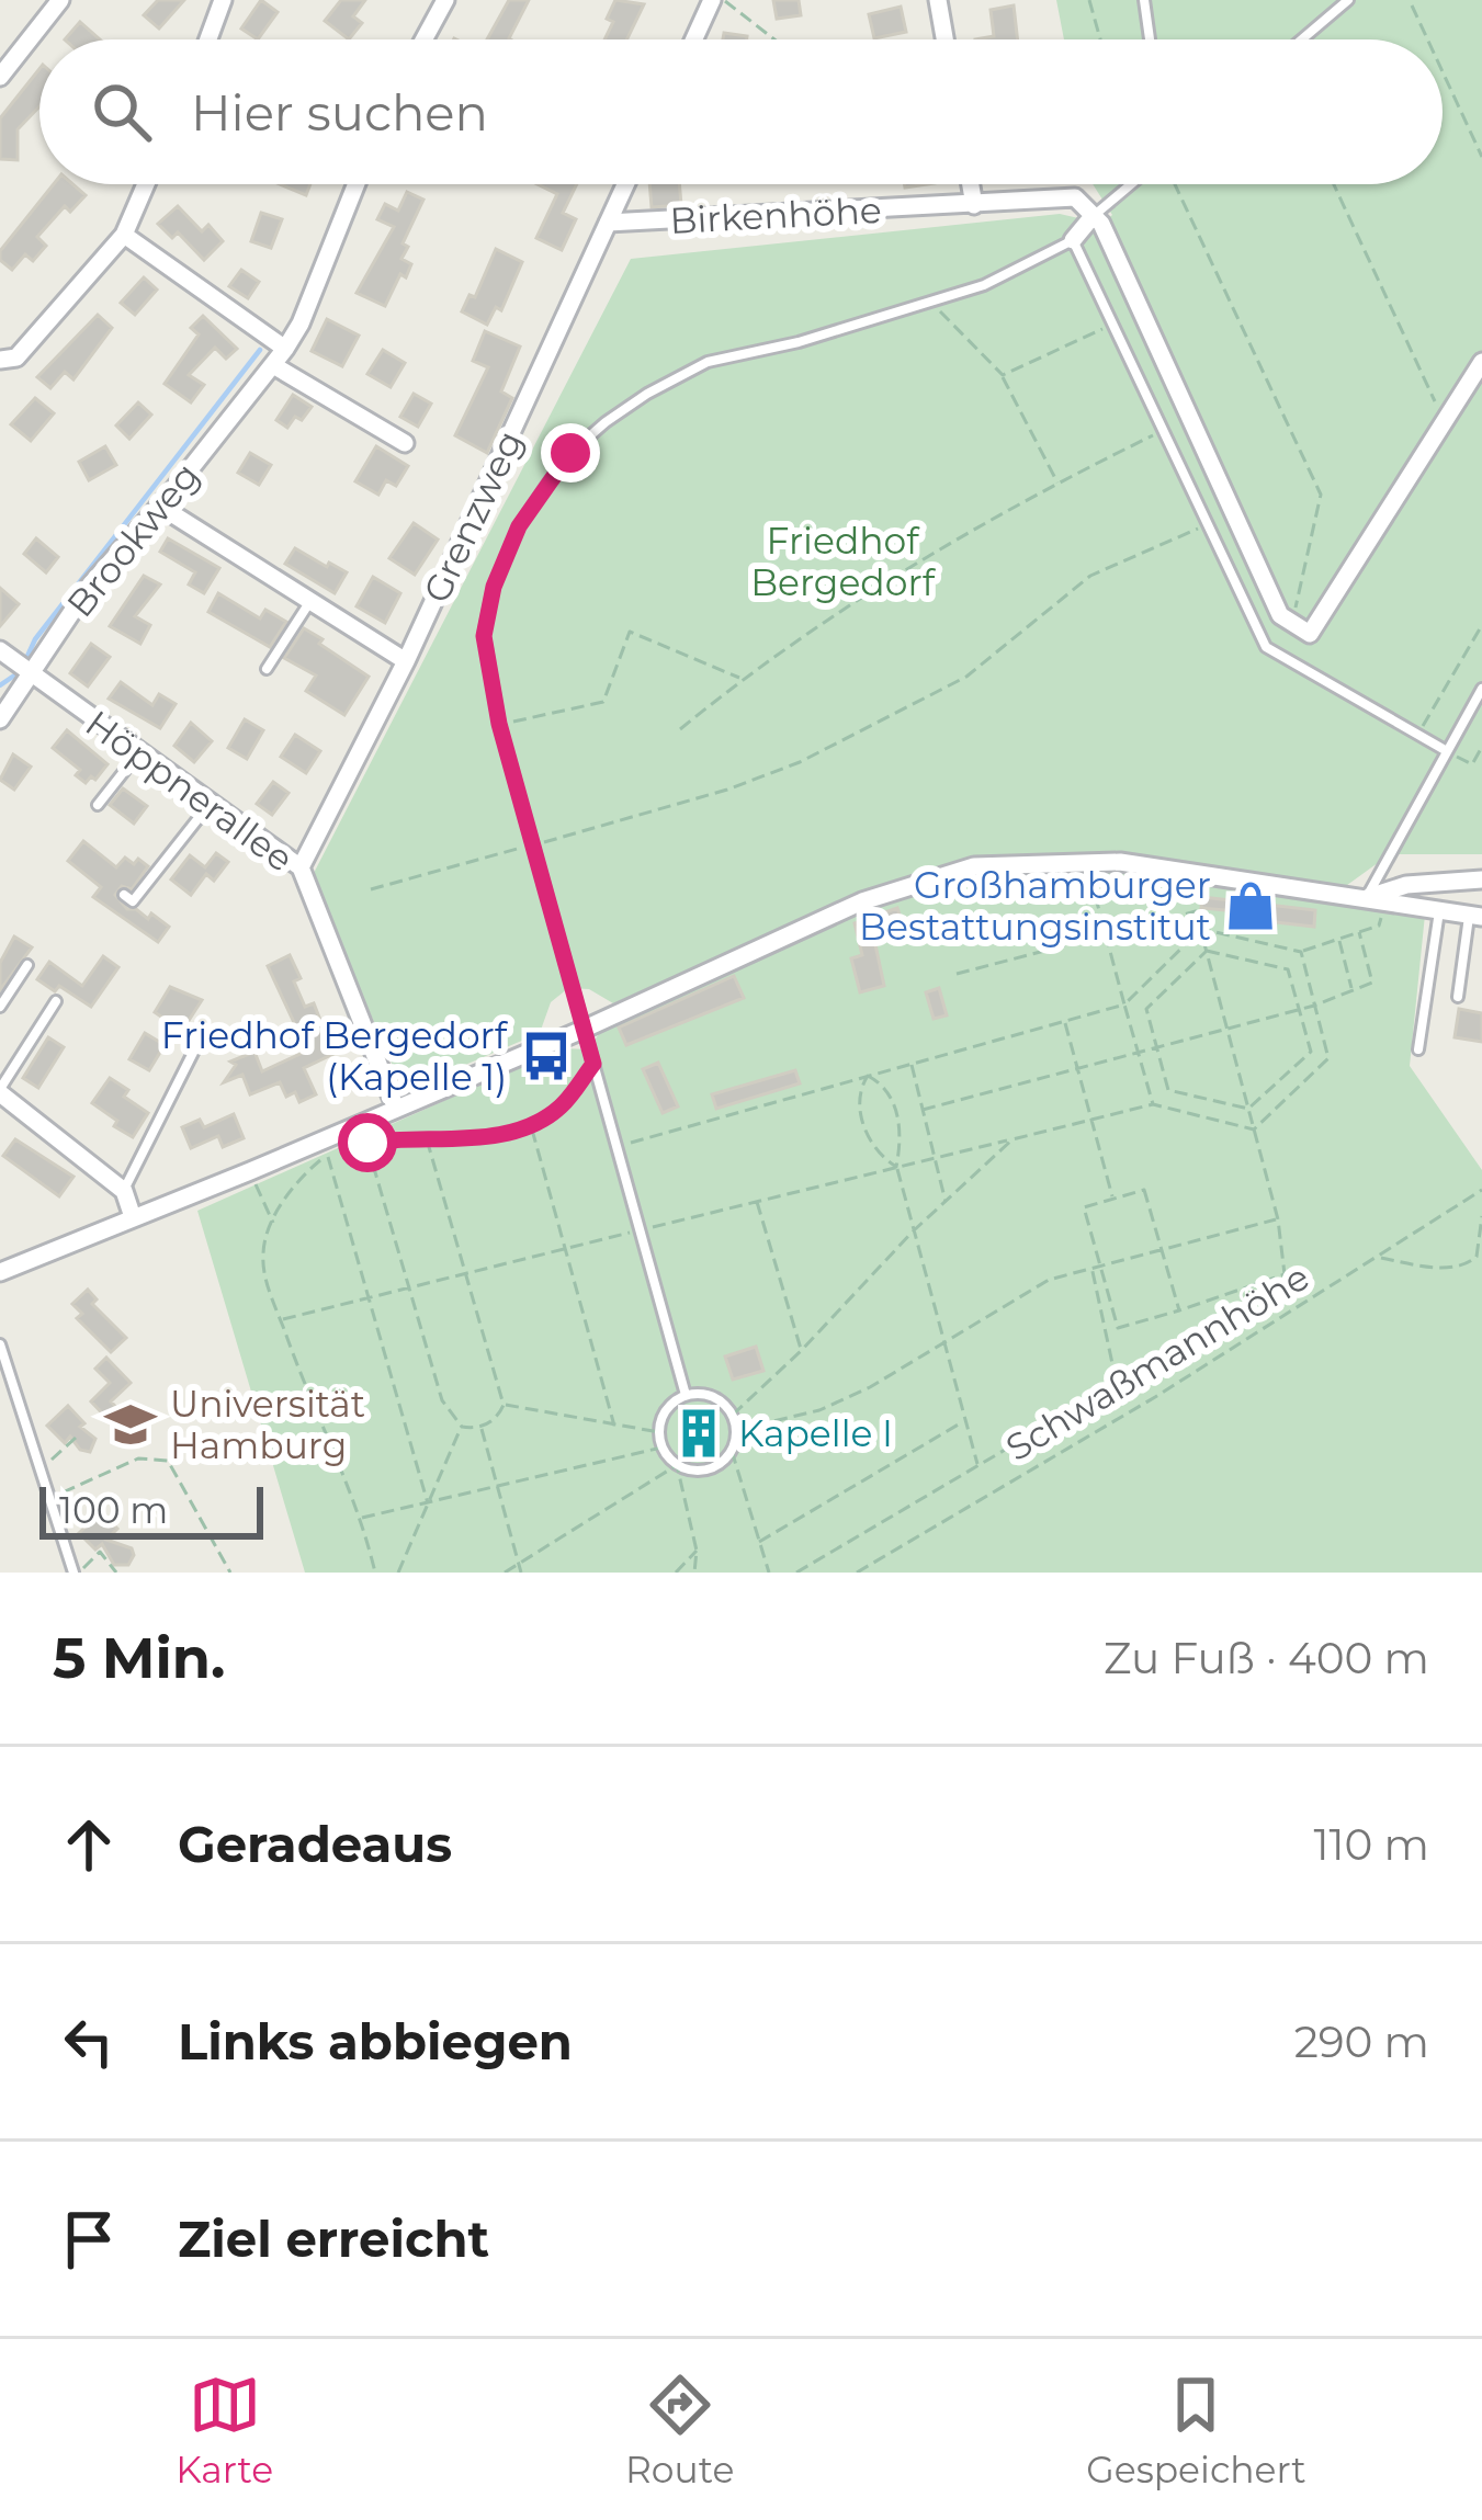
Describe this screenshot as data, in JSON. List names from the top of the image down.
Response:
{
  "streets": {
    "street": [
      "Birkenhöhe",
      "Grenzweg",
      "Brookweg",
      "Höppnerallee"
    ],
    "path": ["Schwaßmannhöhe"]
  },
  "crossings": [
    ["Birkenhöhe", "Grenzweg"],
    ["Grenzweg", "Höppnerallee"],
    ["Brookweg", "Höppnerallee"]
  ],
  "parks": ["Friedhof Bergedorf"],
  "places": {
    "shop": ["Großhamburger Bestattungsinstitut"],
    "bus stop": ["Friedhof Bergedorf (Kapelle 1)"],
    "school or university": ["Universität Hamburg"],
    "building": ["Kapelle I"]
  },
  "scale_bar": "100 m",
  "page": {
    "search": "Hier suchen",
    "scale": "100 m",
    "heading": ["5 Min.", "Zu Fuß · 400 m"],
    "list": [
      ["Geradeaus", "110 m"],
      ["Links abbiegen", "290 m"],
      "Ziel erreicht"
    ],
    "nav": ["Karte", "Route", "Gespeichert"]
  }
}
